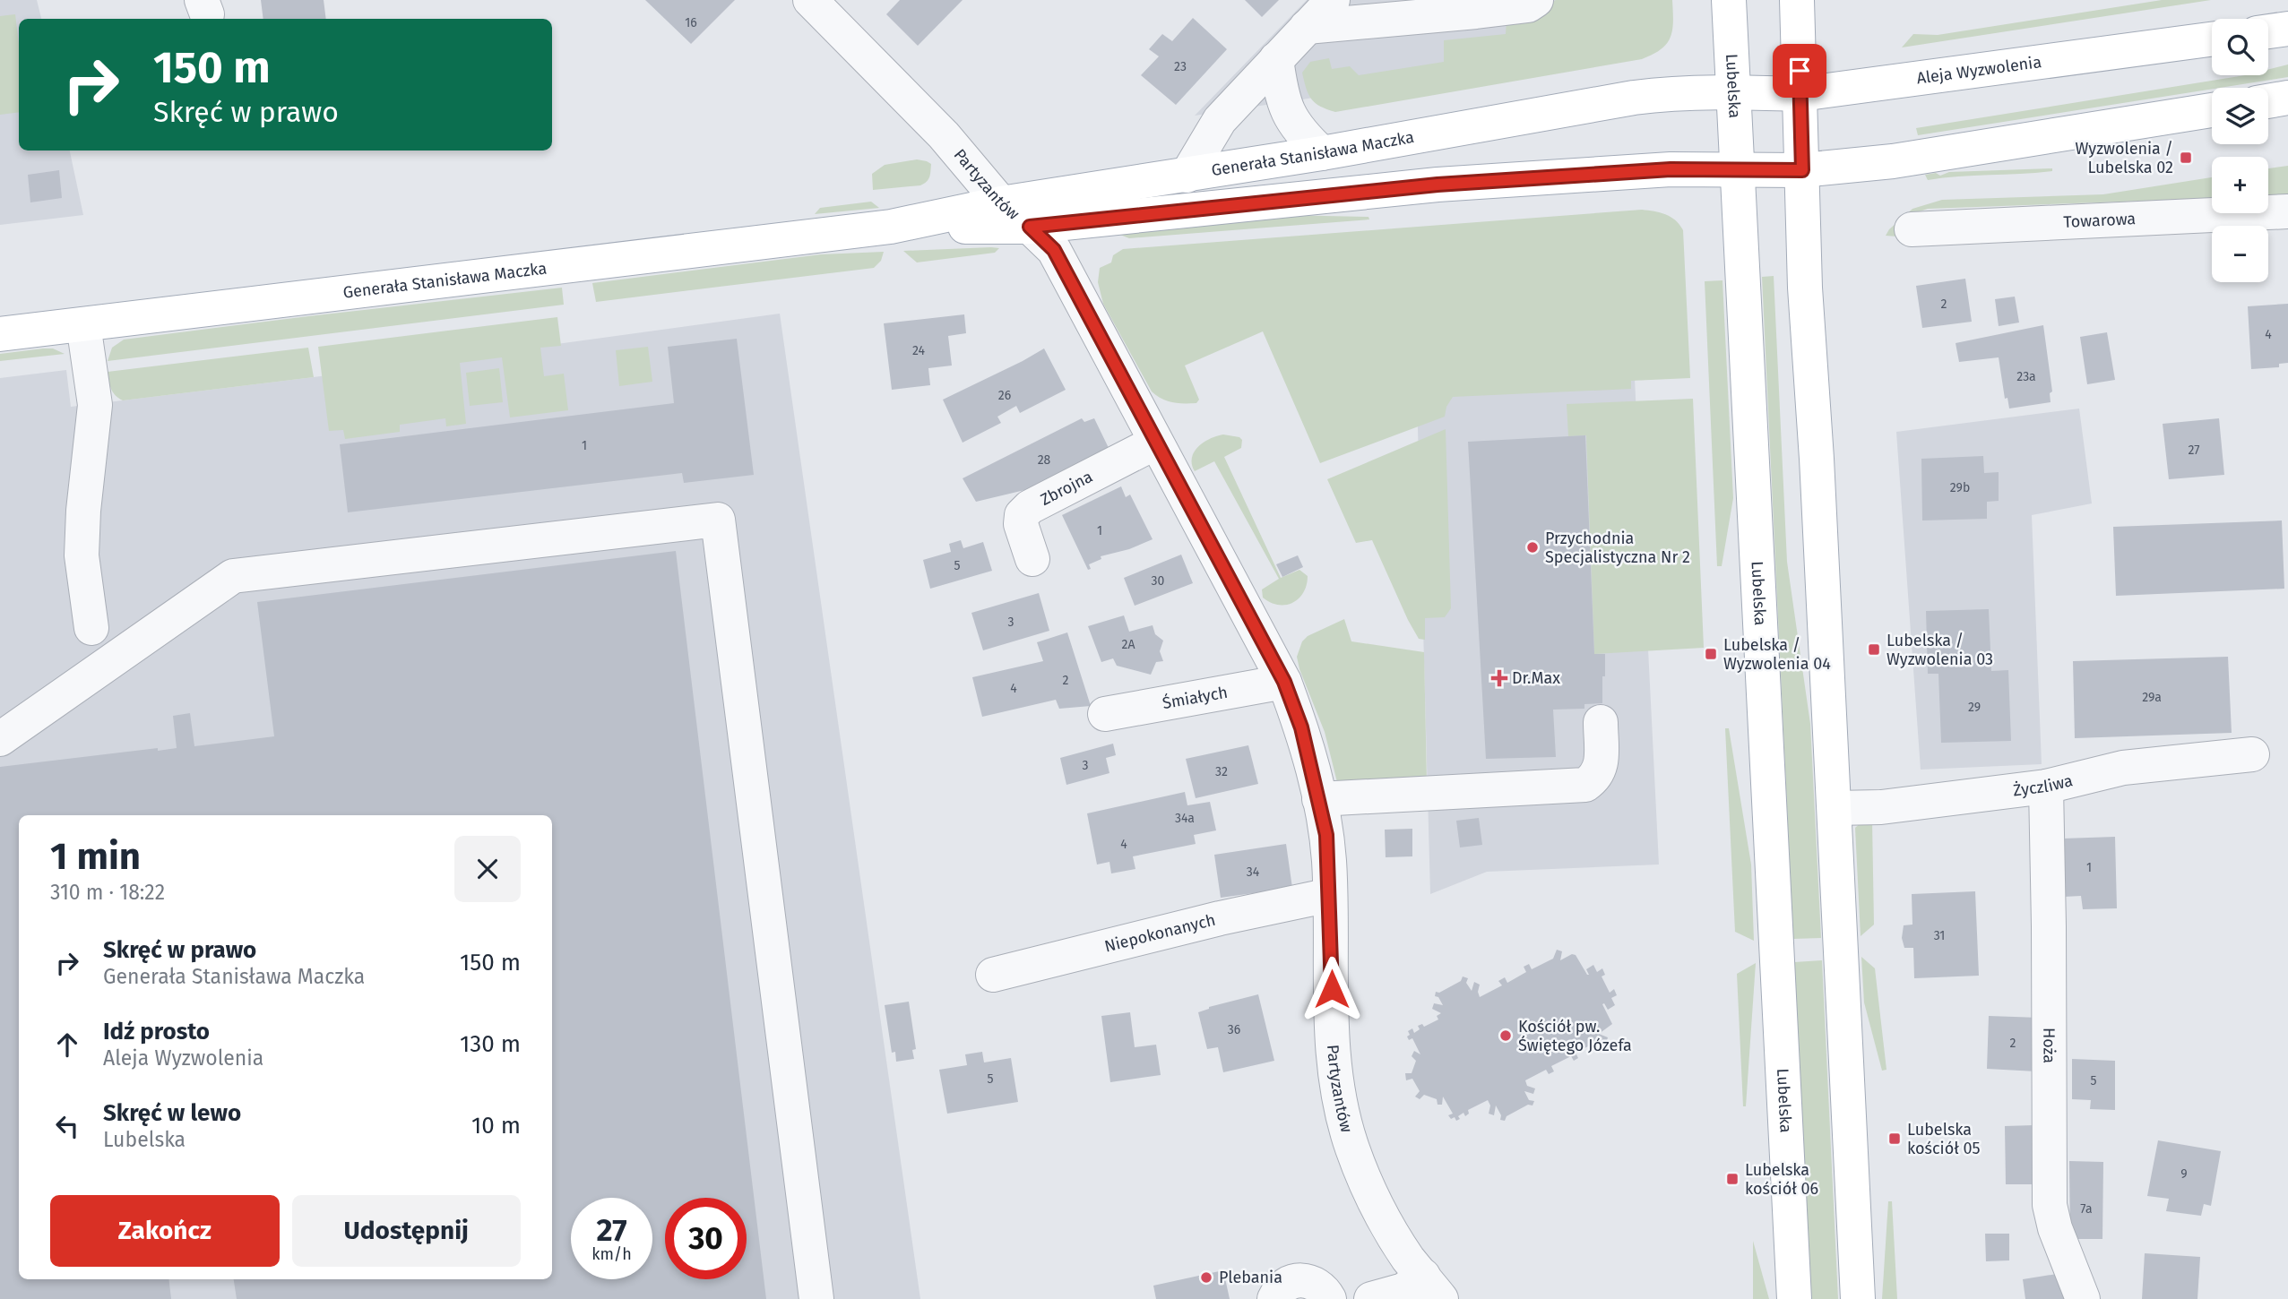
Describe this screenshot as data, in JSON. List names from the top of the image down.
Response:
{
  "streets": {
    "main road": ["Aleja Wyzwolenia", "Lubelska", "Generała Stanisława Maczka"],
    "street": [
      "Partyzantów",
      "Towarowa",
      "Zbrojna",
      "Śmiałych",
      "Życzliwa",
      "Niepokonanych",
      "Hoża"
    ]
  },
  "crossings": [
    ["Aleja Wyzwolenia", "Lubelska"],
    ["Aleja Wyzwolenia", "Generała Stanisława Maczka"],
    ["Lubelska", "Generała Stanisława Maczka"],
    ["Generała Stanisława Maczka", "Partyzantów"],
    ["Partyzantów", "Zbrojna"],
    ["Partyzantów", "Śmiałych"],
    ["Partyzantów", "Niepokonanych"],
    ["Życzliwa", "Hoża"]
  ],
  "places": {
    "transit": [
      "Wyzwolenia / Lubelska 02",
      "Lubelska / Wyzwolenia 03",
      "Lubelska / Wyzwolenia 04",
      "Lubelska kościół 05",
      "Lubelska kościół 06"
    ],
    "other": ["Przychodnia Specjalistyczna Nr 2", "Kościół pw. Świętego Józefa", "Plebania"],
    "health": ["Dr.Max"]
  },
  "house_numbers": [
    "16",
    "23",
    "2",
    "4",
    "24",
    "23a",
    "26",
    "1",
    "27",
    "28",
    "29b",
    "1",
    "5",
    "30",
    "3",
    "2A",
    "2",
    "4",
    "29a",
    "29",
    "3",
    "32",
    "34a",
    "4",
    "1",
    "34",
    "31",
    "36",
    "2",
    "5",
    "5",
    "9",
    "7a"
  ],
  "page": {
    "map_buttons": ["+", "−"],
    "turn": ["150 m", "Skręć w prawo"],
    "heading": ["1 min", "310 m · 18:22"],
    "list": [
      {
        "name": "Skręć w prawo",
        "note": "Generała Stanisława Maczka",
        "value": "150 m"
      },
      {
        "name": "Idź prosto",
        "note": "Aleja Wyzwolenia",
        "value": "130 m"
      },
      {
        "name": "Skręć w lewo",
        "note": "Lubelska",
        "value": "10 m"
      }
    ],
    "buttons": ["Zakończ", "Udostępnij"],
    "speed": "27 km/h",
    "limit": "30"
  }
}
